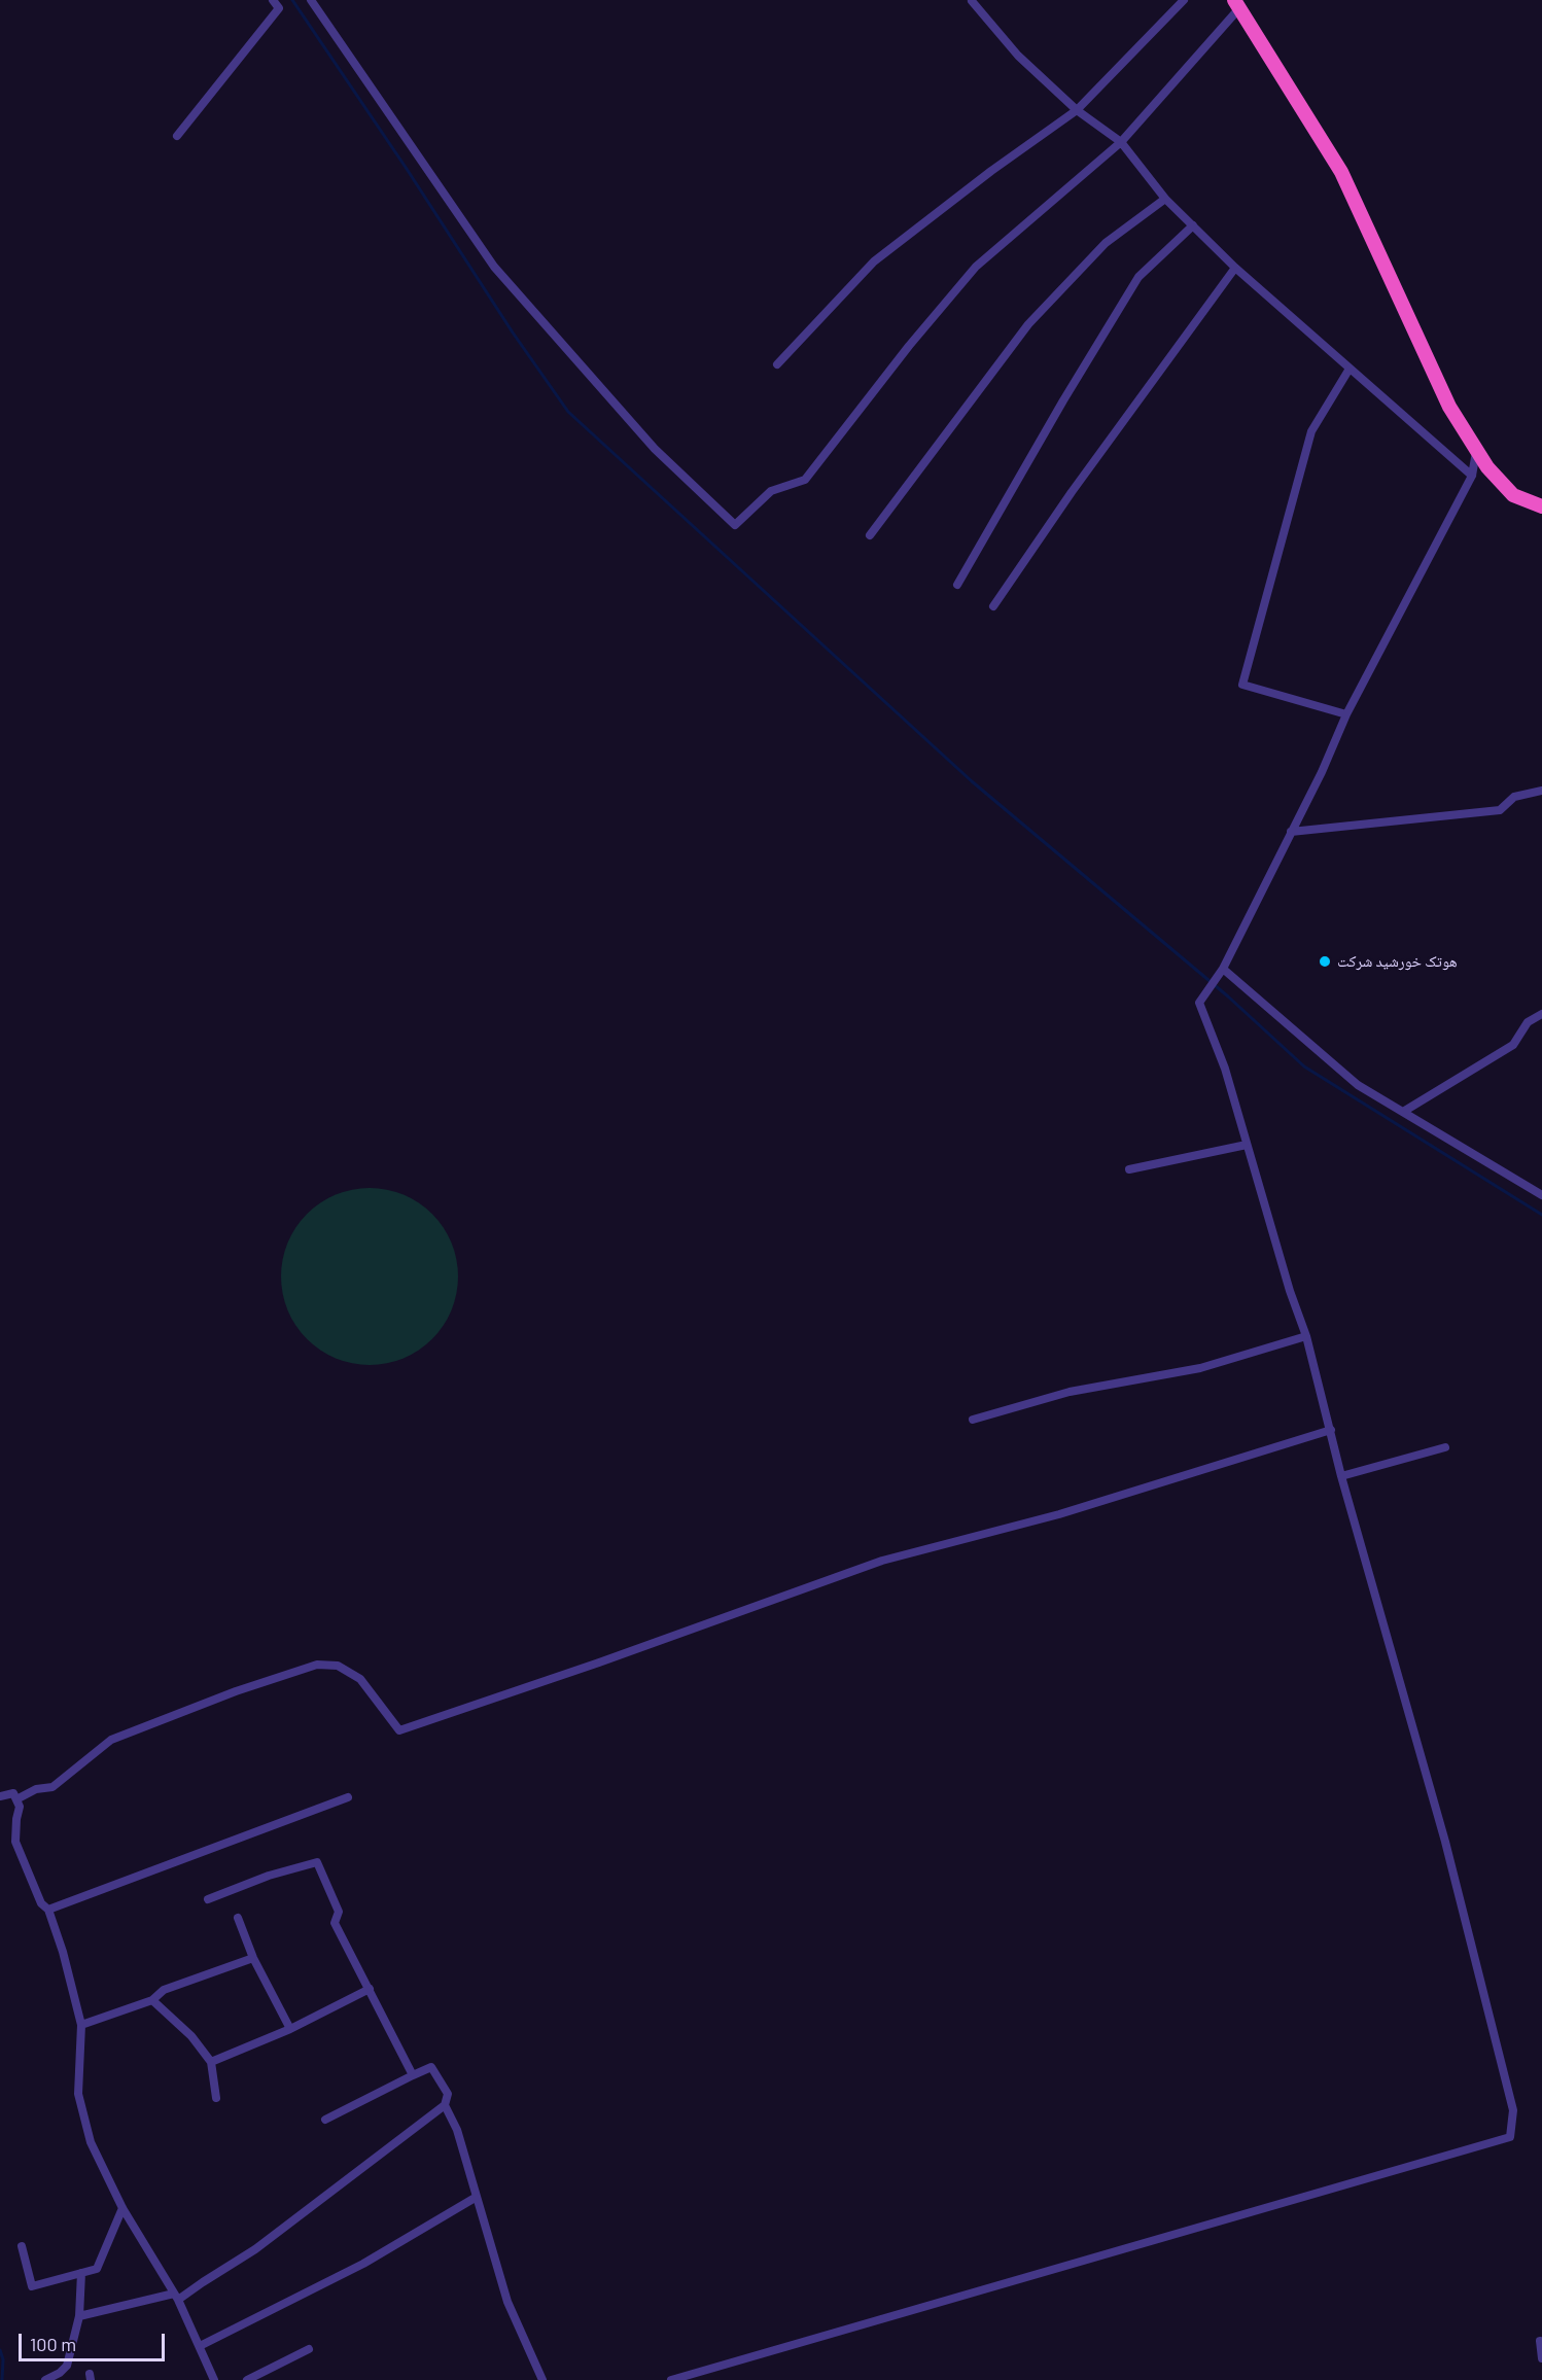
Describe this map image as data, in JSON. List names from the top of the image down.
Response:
{
  "places": ["هوتک خورشید شرکت"],
  "scale_bar": "100 m"
}
